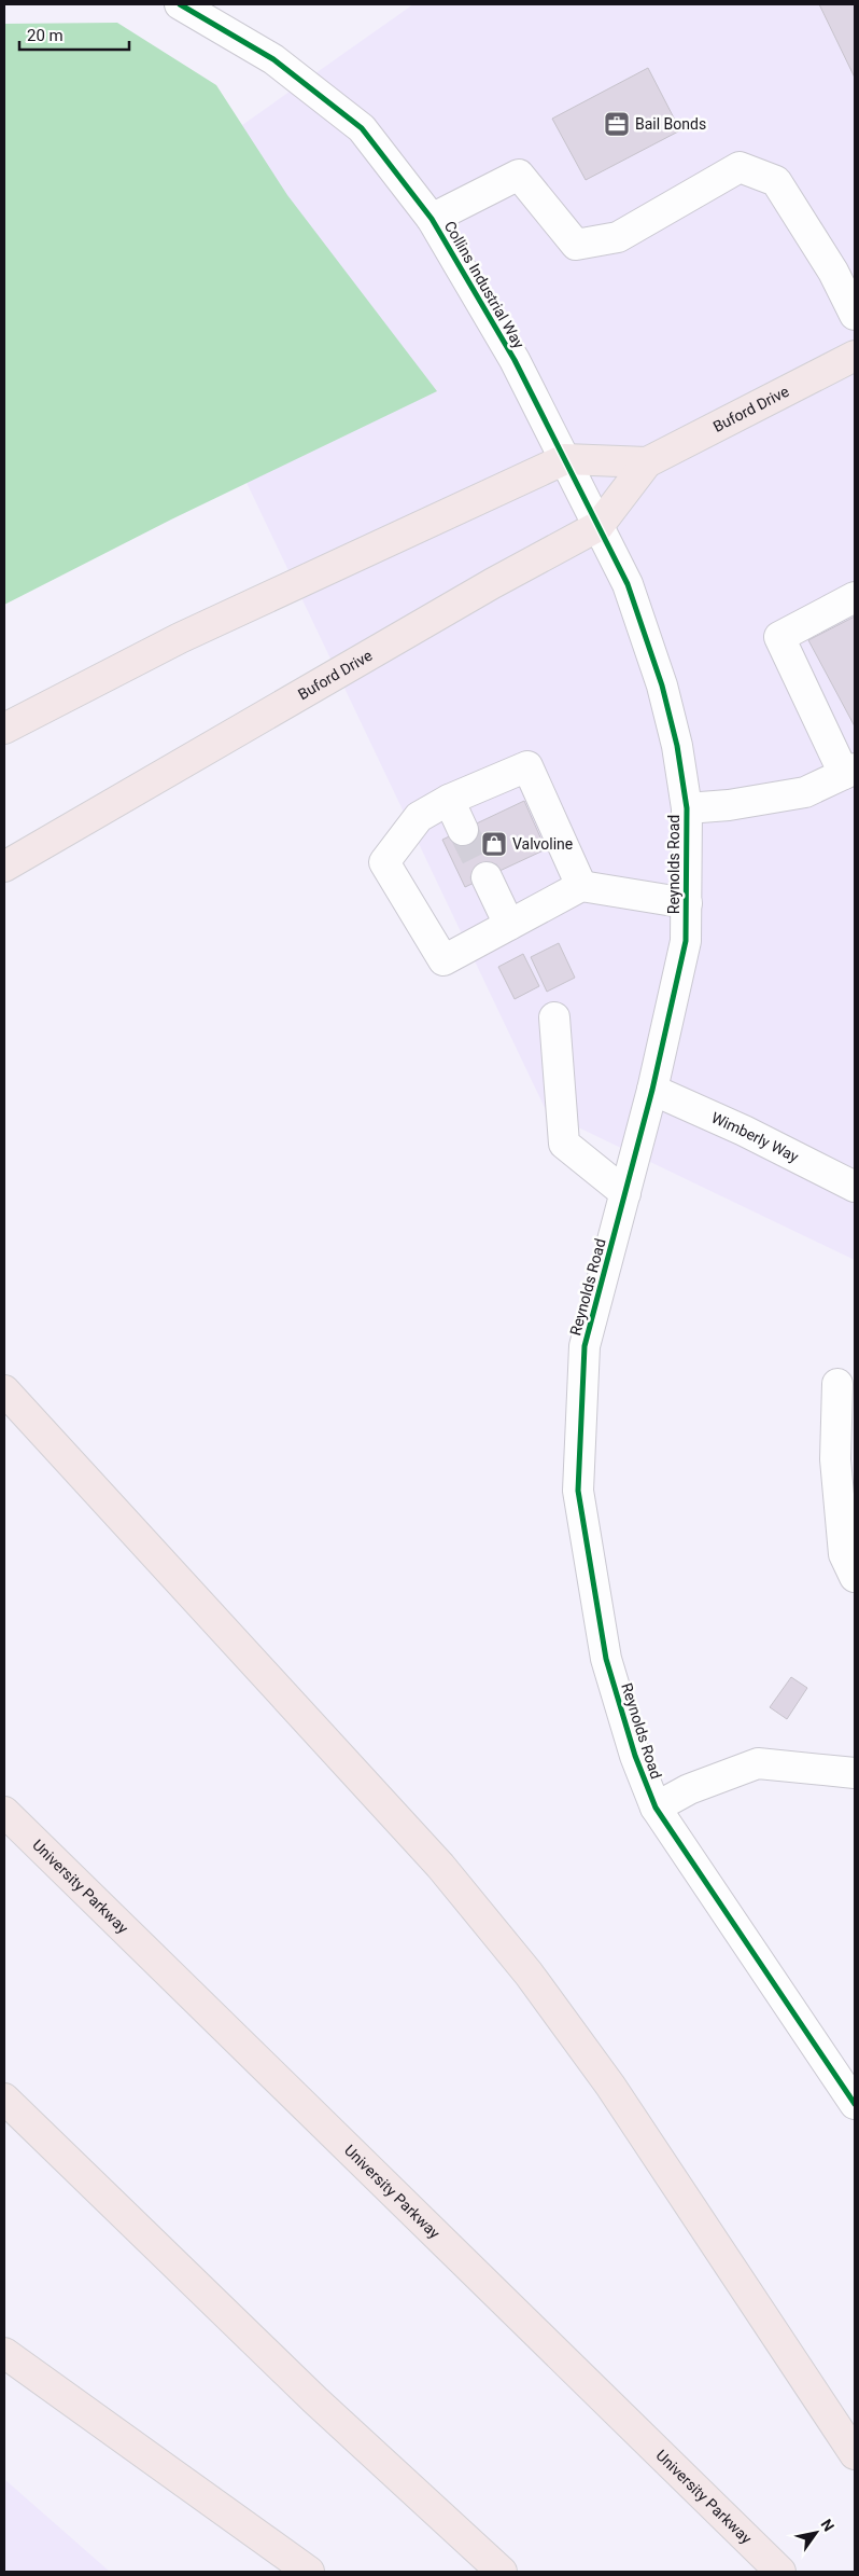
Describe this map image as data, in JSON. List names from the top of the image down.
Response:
{
  "streets": {
    "highway": ["Buford Drive", "University Parkway"],
    "street": ["Collins Industrial Way", "Reynolds Road", "Wimberly Way"]
  },
  "crossings": [
    ["Collins Industrial Way", "Buford Drive"],
    ["Collins Industrial Way", "Reynolds Road"],
    ["Buford Drive", "Reynolds Road"],
    ["Reynolds Road", "Wimberly Way"]
  ],
  "places": {
    "office": ["Bail Bonds"],
    "shop": ["Valvoline"]
  },
  "scale_bar": "20 m",
  "north": "top right"
}
